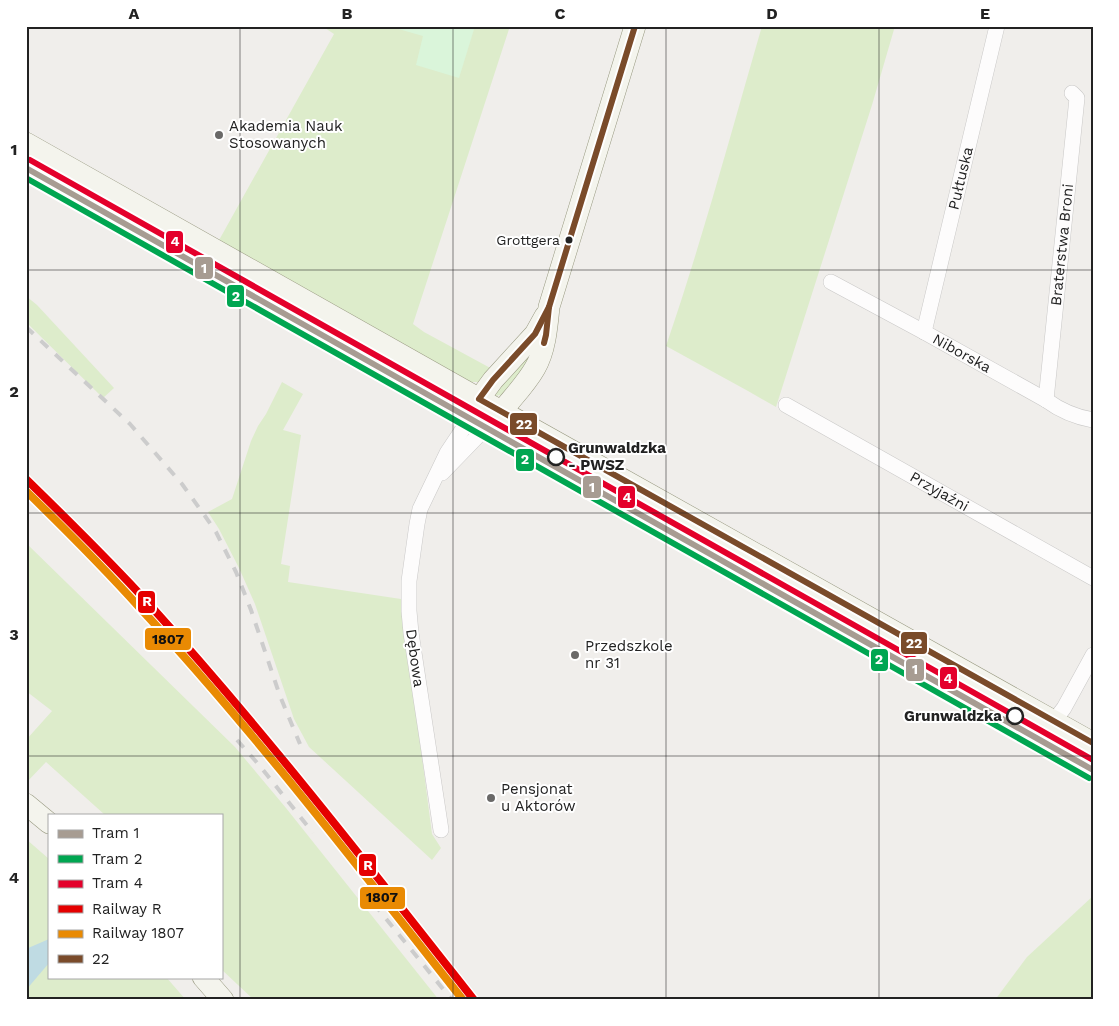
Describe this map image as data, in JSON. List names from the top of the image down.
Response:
{
  "streets": {
    "street": [
      "Pułtuska",
      "Braterstwa Broni",
      "Niborska",
      "Przyjaźni",
      "Dębowa"
    ]
  },
  "crossings": [
    ["Pułtuska", "Niborska"],
    ["Braterstwa Broni", "Niborska"]
  ],
  "places": [
    "Akademia Nauk Stosowanych",
    "Grottgera",
    "Grunwaldzka - PWSZ",
    "Przedszkole nr 31",
    "Grunwaldzka",
    "Pensjonat u Aktorów"
  ],
  "lines": [
    "transit line 22",
    "tram line 4",
    "tram line 1",
    "tram line 2",
    "rail line R",
    "rail line 1807"
  ],
  "legend": [
    "Tram 1",
    "Tram 2",
    "Tram 4",
    "Railway R",
    "Railway 1807",
    "22"
  ],
  "grid": {
    "columns": [
      "A",
      "B",
      "C",
      "D",
      "E"
    ],
    "rows": [
      "1",
      "2",
      "3",
      "4"
    ]
  }
}
